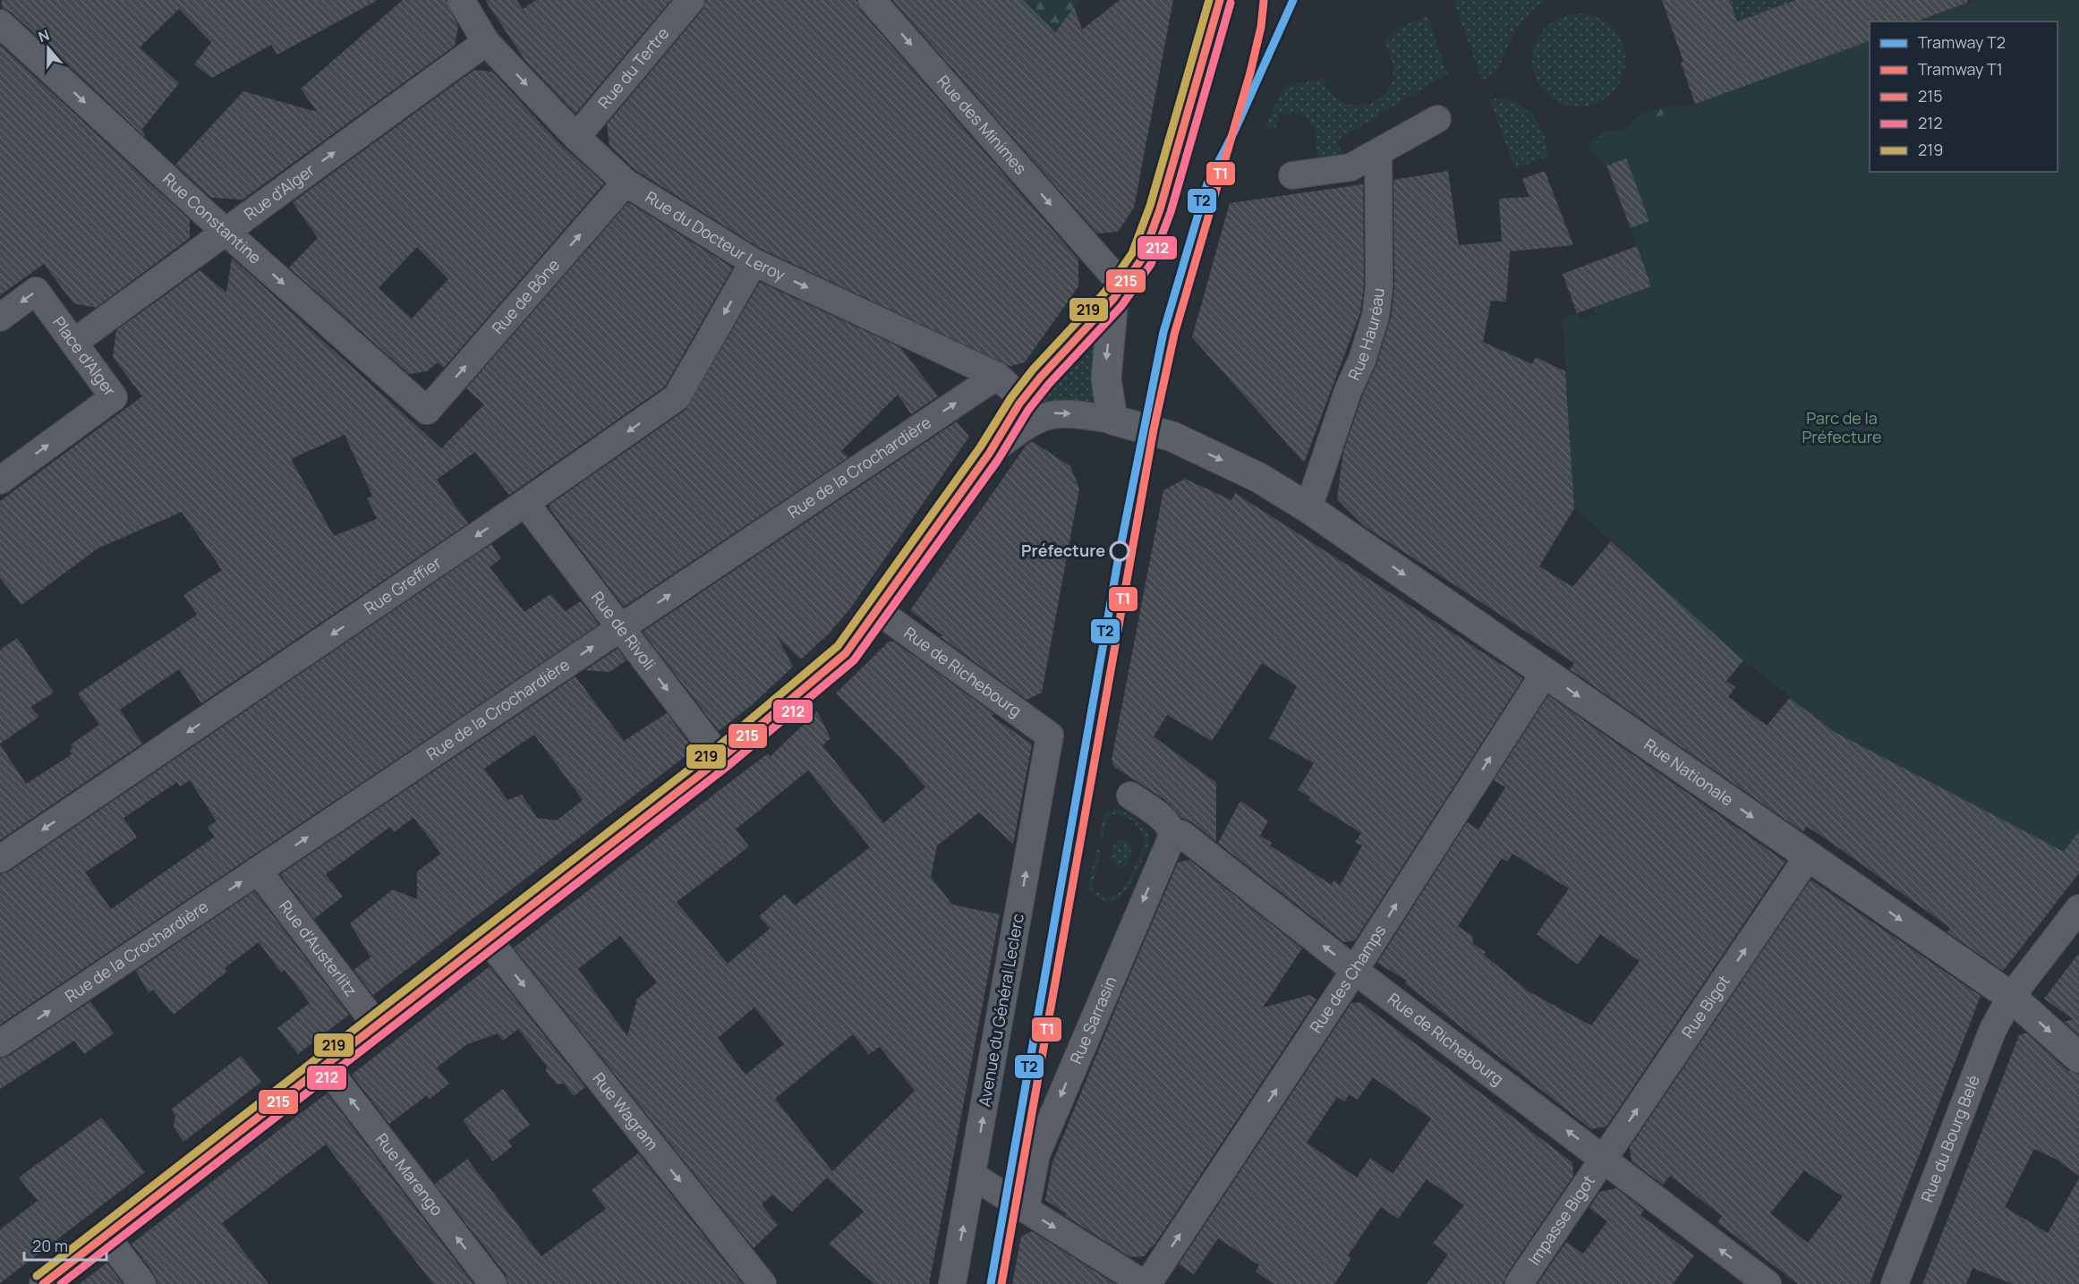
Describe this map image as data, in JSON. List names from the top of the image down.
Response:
{
  "streets": {
    "main road": ["Rue Nationale"],
    "street": [
      "Rue du Tertre",
      "Rue des Minimes",
      "Rue d'Alger",
      "Rue Constantine",
      "Rue du Docteur Leroy",
      "Rue de Bône",
      "Rue Hauréau",
      "Place d'Alger",
      "Rue de la Crochardière",
      "Rue Greffier",
      "Rue de Rivoli",
      "Rue de Richebourg",
      "Rue d'Austerlitz",
      "Rue des Champs",
      "Rue Bigot",
      "Avenue du Général Leclerc",
      "Rue Sarrasin",
      "Rue Wagram",
      "Rue du Bourg Belé",
      "Rue Marengo",
      "Impasse Bigot"
    ]
  },
  "crossings": [
    ["Rue du Tertre", "Rue du Docteur Leroy"],
    ["Rue d'Alger", "Rue Constantine"],
    ["Rue d'Alger", "Rue du Docteur Leroy"],
    ["Rue d'Alger", "Place d'Alger"],
    ["Rue Constantine", "Rue de Bône"],
    ["Rue du Docteur Leroy", "Rue de Bône"],
    ["Rue du Docteur Leroy", "Rue de la Crochardière"],
    ["Rue du Docteur Leroy", "Rue Greffier"],
    ["Rue Hauréau", "Rue Nationale"],
    ["Rue de la Crochardière", "Rue de Rivoli"],
    ["Rue de la Crochardière", "Rue d'Austerlitz"],
    ["Rue Greffier", "Rue de Rivoli"],
    ["Rue de Richebourg", "Rue des Champs"],
    ["Rue de Richebourg", "Rue Bigot"],
    ["Rue de Richebourg", "Avenue du Général Leclerc"],
    ["Rue de Richebourg", "Rue Sarrasin"],
    ["Rue de Richebourg", "Impasse Bigot"],
    ["Rue Nationale", "Rue des Champs"],
    ["Rue Nationale", "Rue Bigot"],
    ["Rue Nationale", "Rue du Bourg Belé"],
    ["Rue Bigot", "Impasse Bigot"]
  ],
  "one_way": [
    "Rue des Minimes",
    "Rue d'Alger",
    "Rue Constantine",
    "Rue du Docteur Leroy",
    "Rue de Bône",
    "Rue Greffier",
    "Rue de Rivoli",
    "Rue de Richebourg",
    "Rue Nationale",
    "Rue des Champs",
    "Rue Bigot",
    "Avenue du Général Leclerc",
    "Rue Sarrasin",
    "Rue Wagram",
    "Rue Marengo"
  ],
  "parks": ["Parc de la Préfecture"],
  "places": ["Préfecture"],
  "lines": [
    "tram line T2",
    "transit line 215",
    "transit line 219",
    "tram line T1",
    "transit line 212"
  ],
  "legend": [
    "Tramway T2",
    "Tramway T1",
    "215",
    "212",
    "219"
  ],
  "scale_bar": "20 m",
  "north": "top"
}
